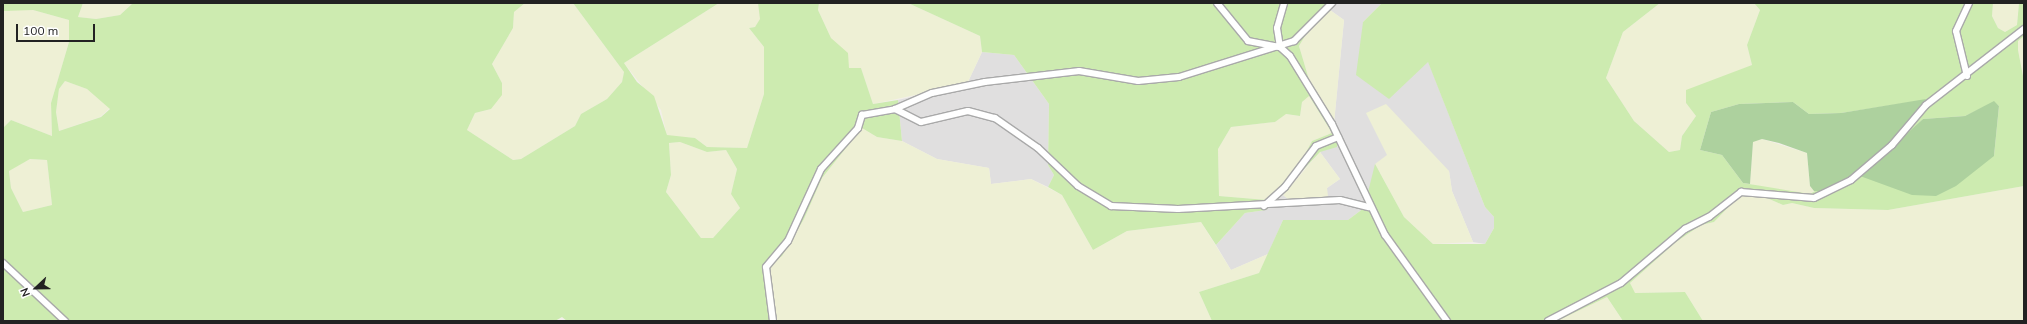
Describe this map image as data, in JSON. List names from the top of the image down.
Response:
{
  "scale_bar": "100 m",
  "north": "left"
}
